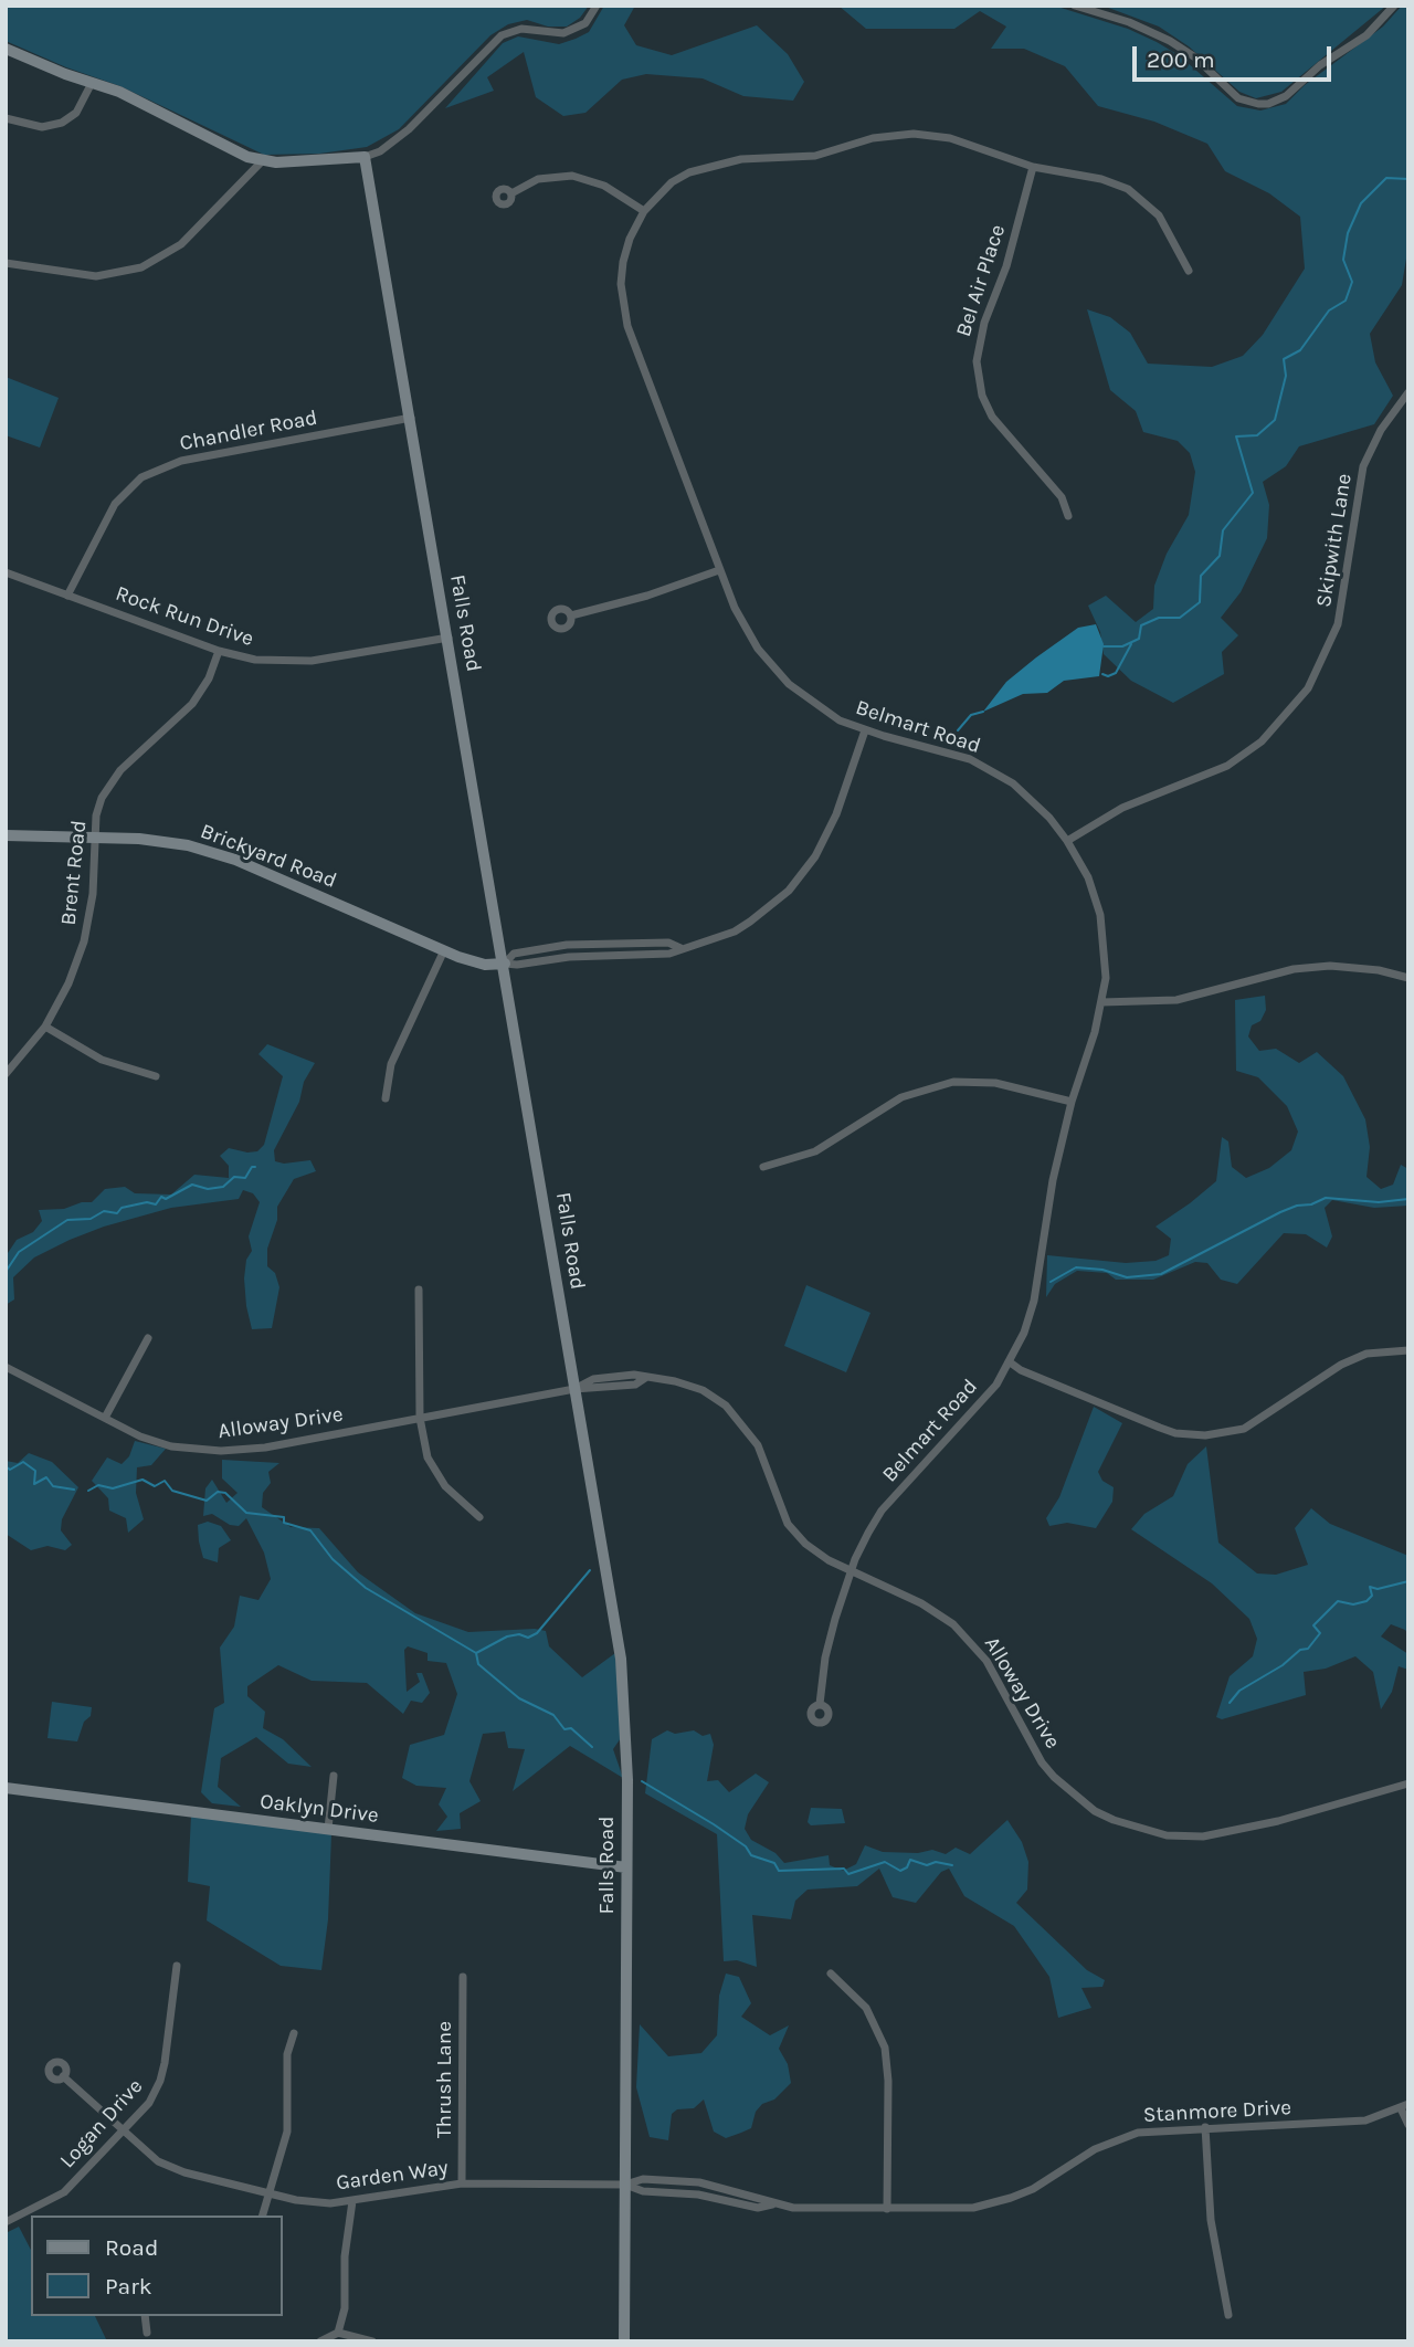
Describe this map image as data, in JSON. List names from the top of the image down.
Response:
{
  "streets": {
    "main road": ["Falls Road", "Brickyard Road", "Oaklyn Drive"],
    "street": [
      "Bel Air Place",
      "Chandler Road",
      "Skipwith Lane",
      "Rock Run Drive",
      "Belmart Road",
      "Brent Road",
      "Alloway Drive",
      "Thrush Lane",
      "Stanmore Drive",
      "Logan Drive",
      "Garden Way"
    ]
  },
  "crossings": [
    ["Bel Air Place", "Belmart Road"],
    ["Chandler Road", "Rock Run Drive"],
    ["Chandler Road", "Falls Road"],
    ["Skipwith Lane", "Belmart Road"],
    ["Rock Run Drive", "Falls Road"],
    ["Rock Run Drive", "Brent Road"],
    ["Falls Road", "Brickyard Road"],
    ["Falls Road", "Alloway Drive"],
    ["Falls Road", "Oaklyn Drive"],
    ["Falls Road", "Stanmore Drive"],
    ["Falls Road", "Garden Way"],
    ["Belmart Road", "Brickyard Road"],
    ["Belmart Road", "Alloway Drive"],
    ["Brickyard Road", "Brent Road"],
    ["Thrush Lane", "Garden Way"],
    ["Stanmore Drive", "Garden Way"],
    ["Logan Drive", "Garden Way"]
  ],
  "legend": ["Road", "Park"],
  "scale_bar": "200 m"
}
